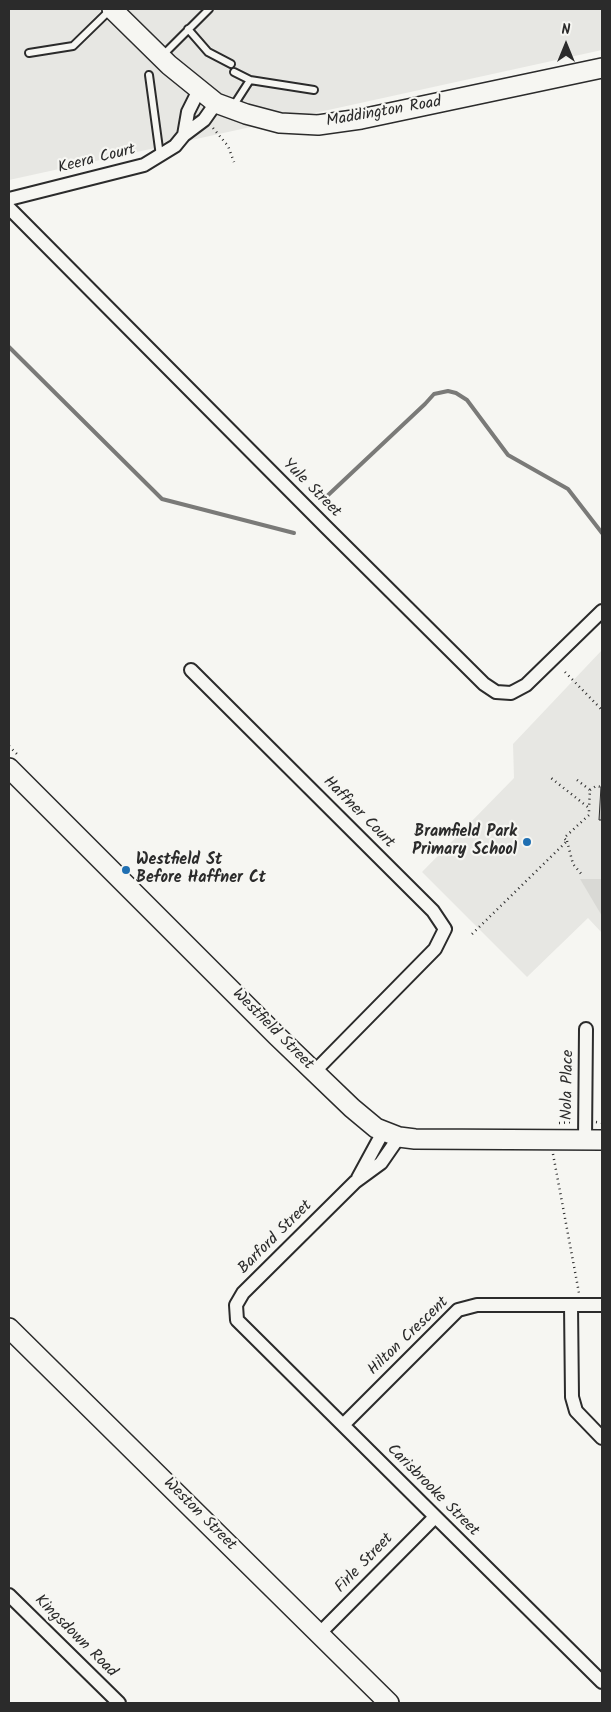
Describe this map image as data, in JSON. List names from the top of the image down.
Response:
{
  "streets": {
    "main road": ["Maddington Road", "Westfield Street", "Weston Street"],
    "street": [
      "Keera Court",
      "Yule Street",
      "Haffner Court",
      "Nola Place",
      "Barford Street",
      "Hilton Crescent",
      "Carisbrooke Street",
      "Firle Street",
      "Kingsdown Road"
    ]
  },
  "crossings": [
    ["Maddington Road", "Keera Court"],
    ["Haffner Court", "Westfield Street"],
    ["Westfield Street", "Barford Street"],
    ["Barford Street", "Carisbrooke Street"],
    ["Hilton Crescent", "Carisbrooke Street"],
    ["Carisbrooke Street", "Firle Street"],
    ["Weston Street", "Firle Street"]
  ],
  "places": ["Bramfield Park Primary School", "Westfield St Before Haffner Ct"],
  "north": "top"
}
